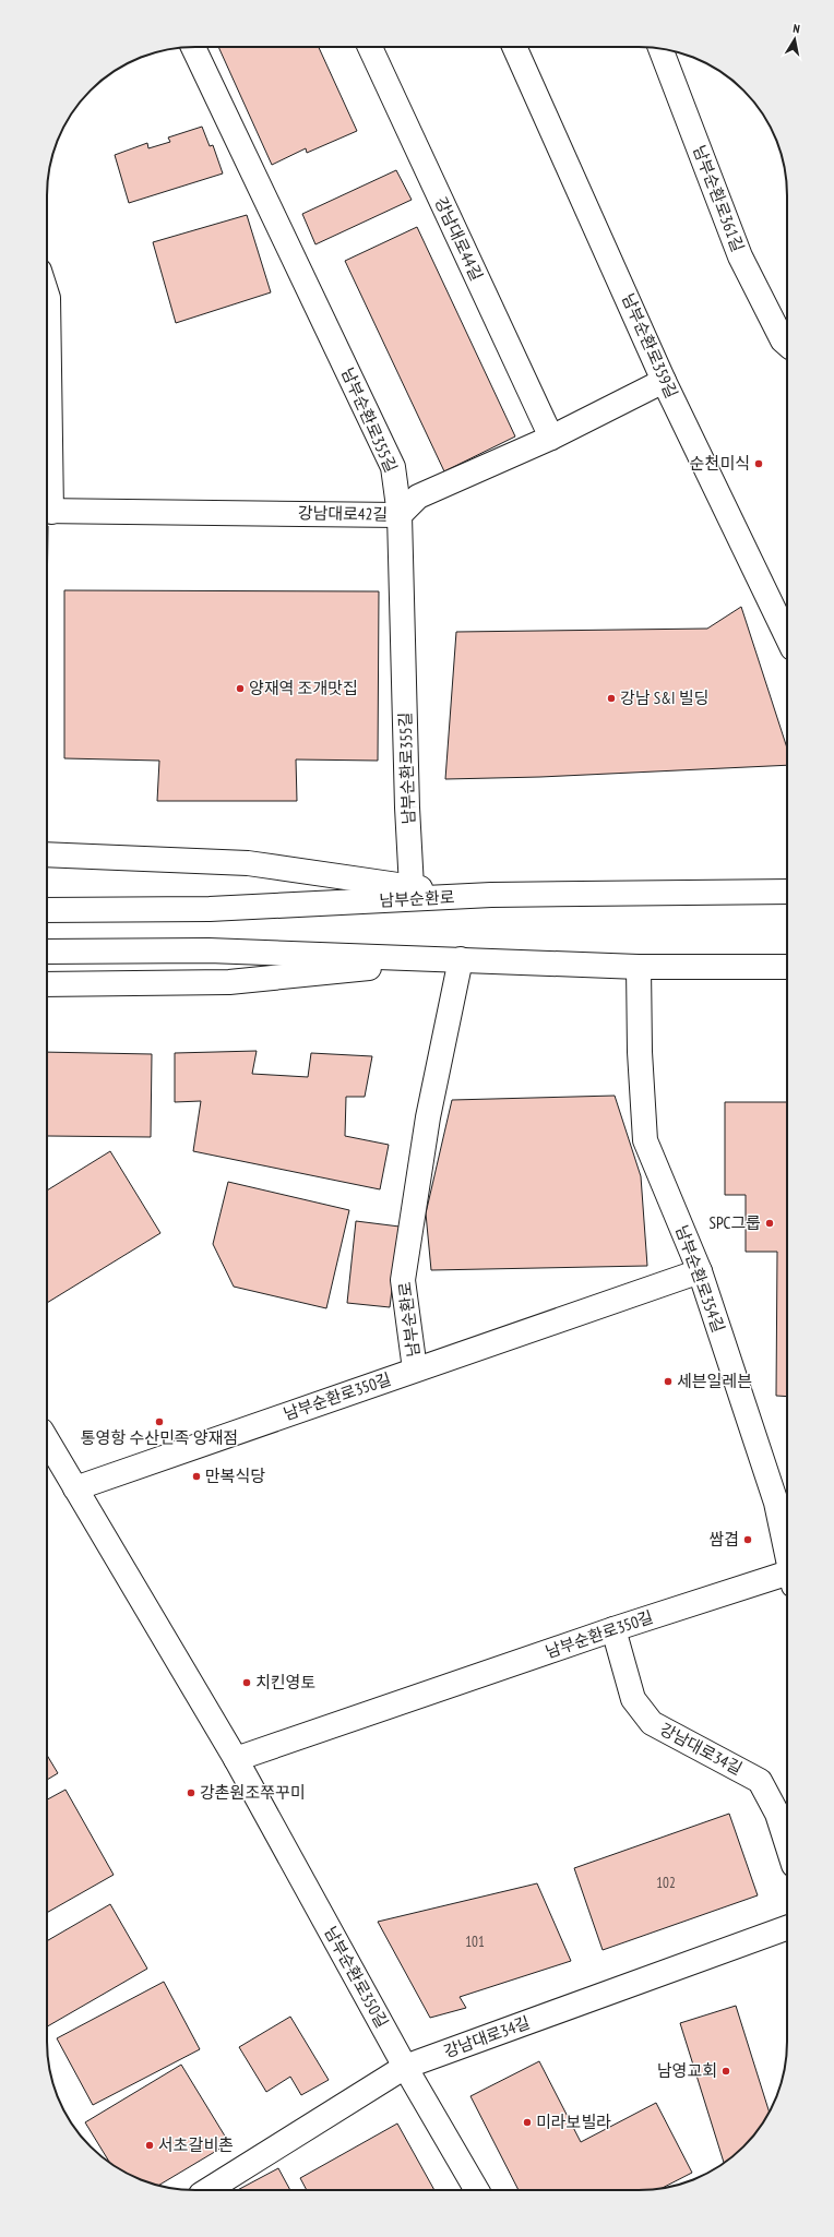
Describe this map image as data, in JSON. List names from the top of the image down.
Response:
{
  "streets": {
    "street": [
      "남부순환로361길",
      "강남대로44길",
      "남부순환로359길",
      "남부순환로355길",
      "강남대로42길",
      "남부순환로",
      "남부순환로354길",
      "남부순환로350길",
      "강남대로34길"
    ]
  },
  "crossings": [
    ["강남대로44길", "강남대로42길"],
    ["남부순환로359길", "강남대로42길"],
    ["남부순환로355길", "강남대로42길"],
    ["남부순환로", "남부순환로350길"],
    ["남부순환로354길", "남부순환로350길"],
    ["남부순환로350길", "강남대로34길"]
  ],
  "places": [
    "순천미식",
    "양재역 조개맛집",
    "강남 S&I 빌딩",
    "SPC그룹",
    "세븐일레븐",
    "통영항 수산민족 양재점",
    "만복식당",
    "쌈겹",
    "치킨영토",
    "강촌원조쭈꾸미",
    "남영교회",
    "미라보빌라",
    "서초갈비촌"
  ],
  "house_numbers": ["102", "101"],
  "north": "top"
}
